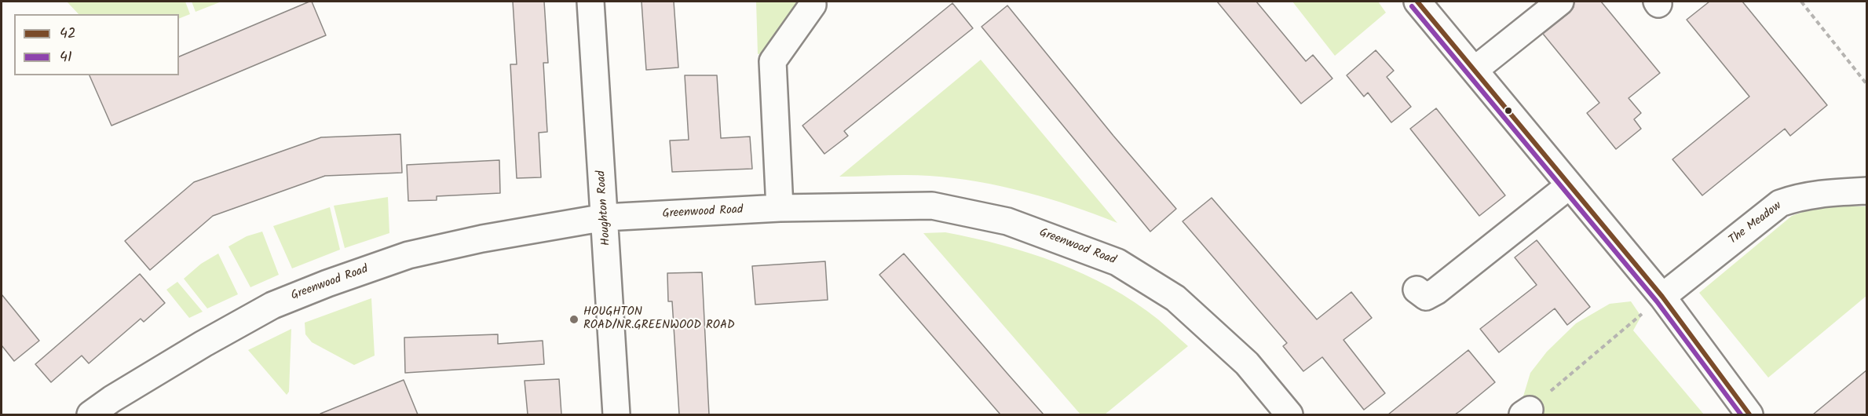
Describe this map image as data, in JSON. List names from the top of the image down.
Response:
{
  "streets": {
    "street": ["Houghton Road", "Greenwood Road", "The Meadow"]
  },
  "crossings": [
    ["Houghton Road", "Greenwood Road"]
  ],
  "places": ["HOUGHTON ROAD/NR.GREENWOOD ROAD"],
  "lines": ["transit line 42", "transit line 41"],
  "legend": ["42", "41"]
}
